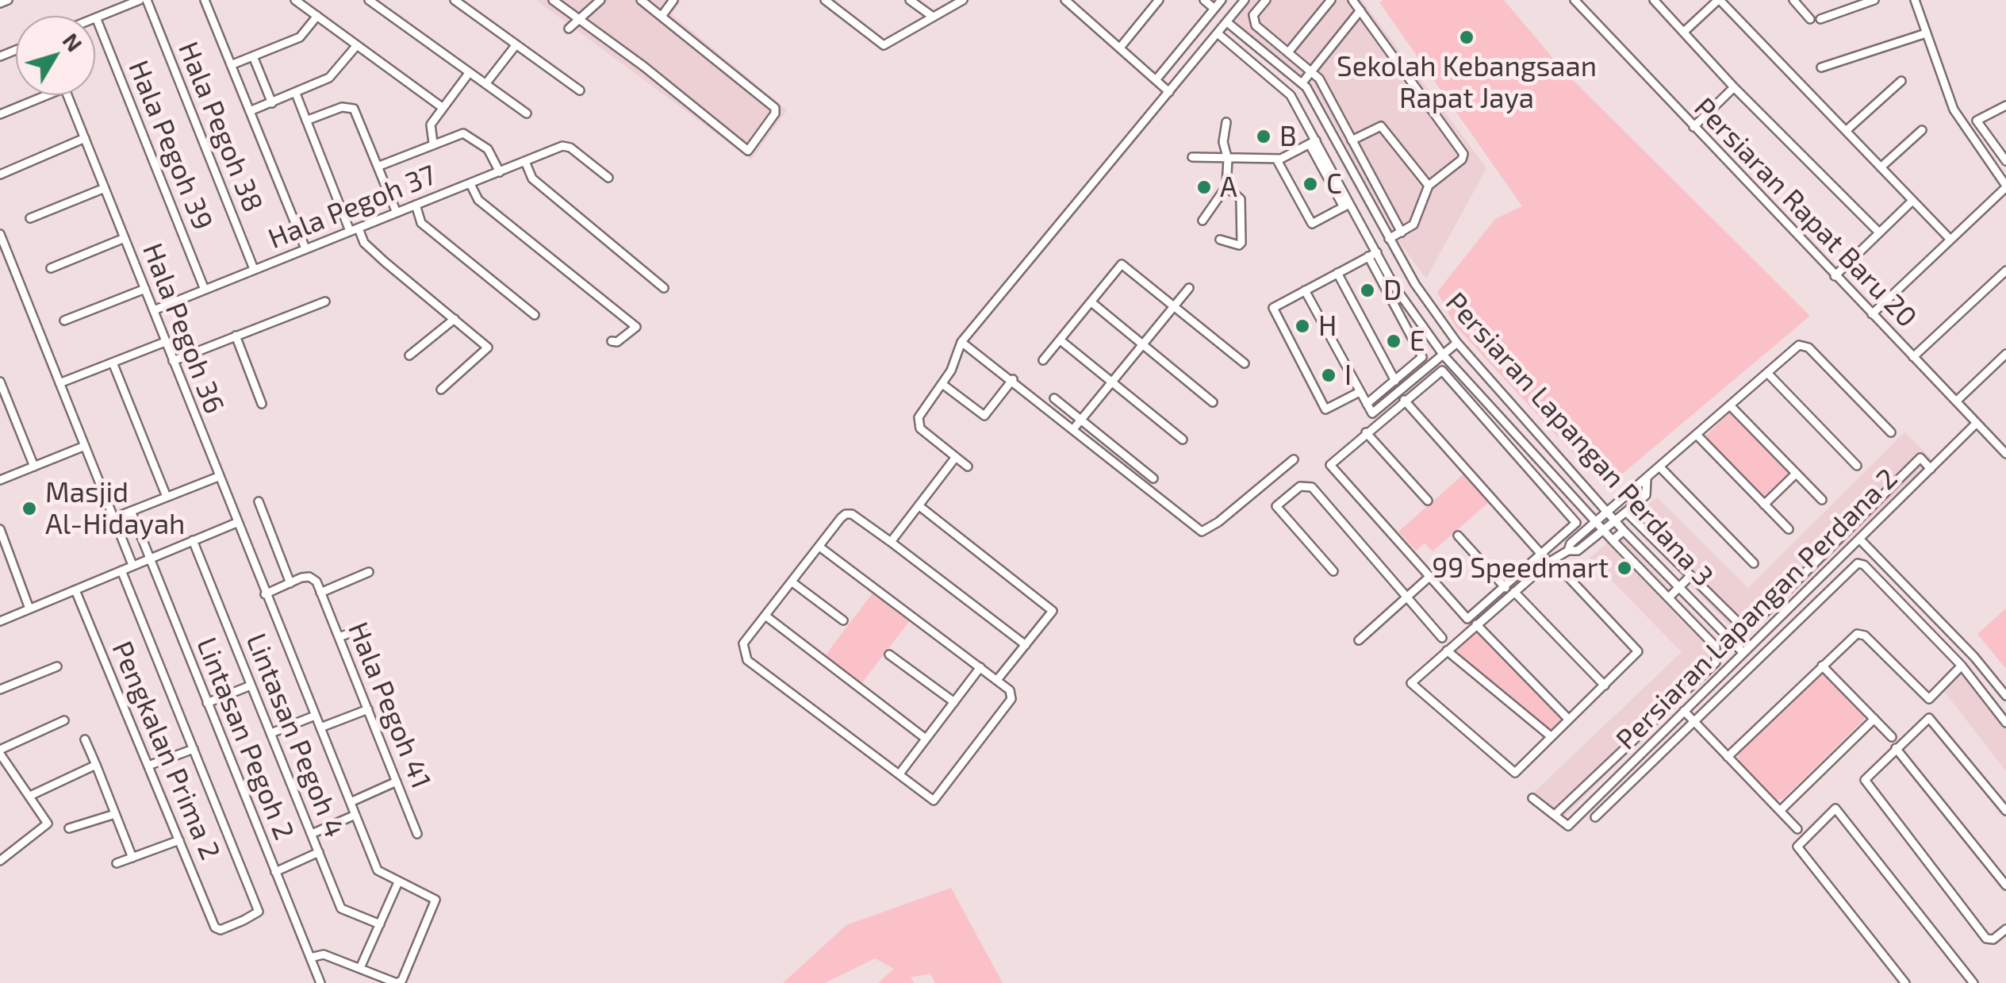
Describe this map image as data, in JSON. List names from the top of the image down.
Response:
{
  "streets": {
    "street": [
      "Hala Pegoh 38",
      "Hala Pegoh 39",
      "Hala Pegoh 37",
      "Persiaran Rapat Baru 20",
      "Hala Pegoh 36",
      "Persiaran Lapangan Perdana 3",
      "Persiaran Lapangan Perdana 2",
      "Hala Pegoh 41",
      "Lintasan Pegoh 4",
      "Lintasan Pegoh 2",
      "Pengkalan Prima 2"
    ]
  },
  "crossings": [
    ["Hala Pegoh 38", "Hala Pegoh 37"],
    ["Hala Pegoh 39", "Hala Pegoh 37"],
    ["Hala Pegoh 37", "Hala Pegoh 36"],
    ["Persiaran Rapat Baru 20", "Persiaran Lapangan Perdana 2"],
    ["Persiaran Lapangan Perdana 3", "Persiaran Lapangan Perdana 2"]
  ],
  "places": [
    "Sekolah Kebangsaan Rapat Jaya",
    "B",
    "C",
    "A",
    "D",
    "H",
    "E",
    "I",
    "Masjid Al-Hidayah",
    "99 Speedmart"
  ],
  "north": "top right"
}
